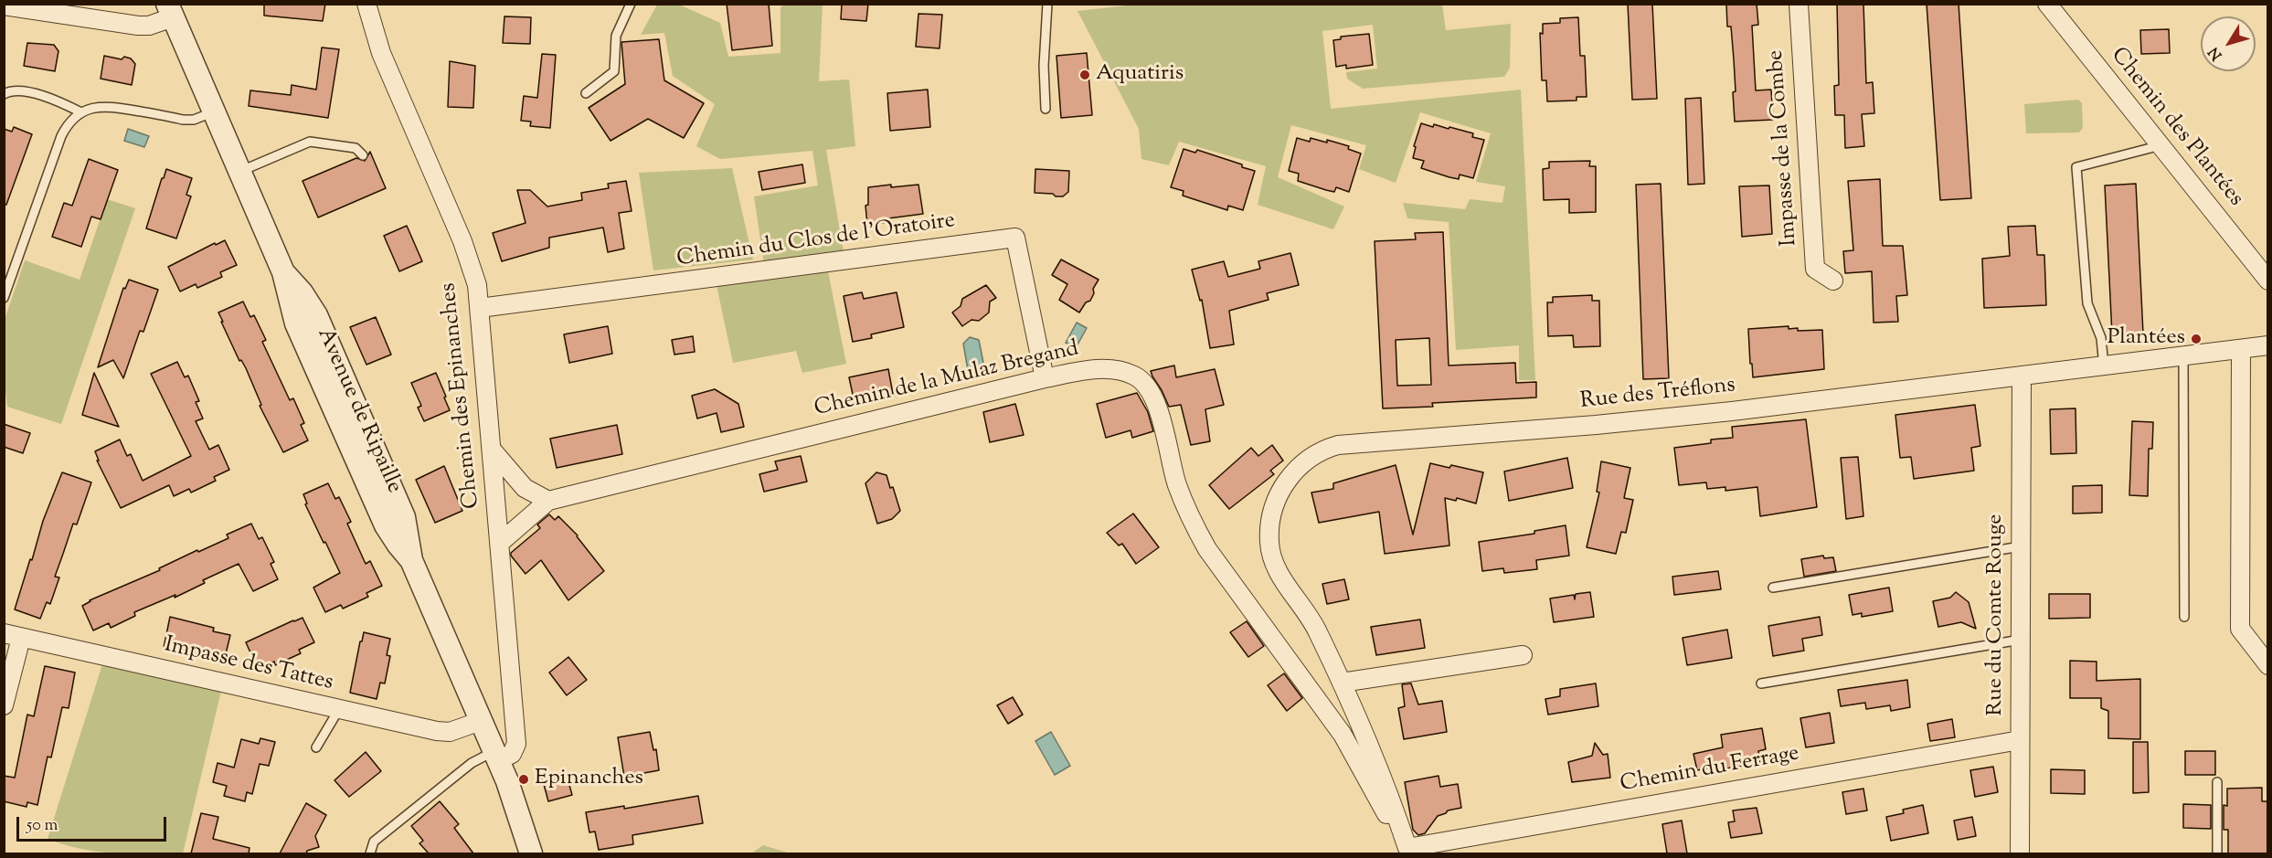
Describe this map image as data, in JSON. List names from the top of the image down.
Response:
{
  "streets": {
    "street": [
      "Chemin des Plantées",
      "Impasse de la Combe",
      "Chemin du Clos de l'Oratoire",
      "Chemin de la Mulaz Bregand",
      "Rue des Tréflons",
      "Chemin des Epinanches",
      "Avenue de Ripaille",
      "Rue du Comte Rouge",
      "Impasse des Tattes",
      "Chemin du Ferrage"
    ]
  },
  "crossings": [
    ["Chemin du Clos de l'Oratoire", "Chemin de la Mulaz Bregand"],
    ["Chemin du Clos de l'Oratoire", "Chemin des Epinanches"],
    ["Chemin de la Mulaz Bregand", "Rue des Tréflons"],
    ["Chemin de la Mulaz Bregand", "Chemin des Epinanches"],
    ["Chemin de la Mulaz Bregand", "Chemin du Ferrage"],
    ["Rue des Tréflons", "Rue du Comte Rouge"],
    ["Rue des Tréflons", "Chemin du Ferrage"],
    ["Chemin des Epinanches", "Avenue de Ripaille"],
    ["Avenue de Ripaille", "Impasse des Tattes"],
    ["Rue du Comte Rouge", "Chemin du Ferrage"]
  ],
  "places": ["Aquatiris", "Plantées", "Epinanches"],
  "scale_bar": "50 m",
  "north": "bottom left"
}
